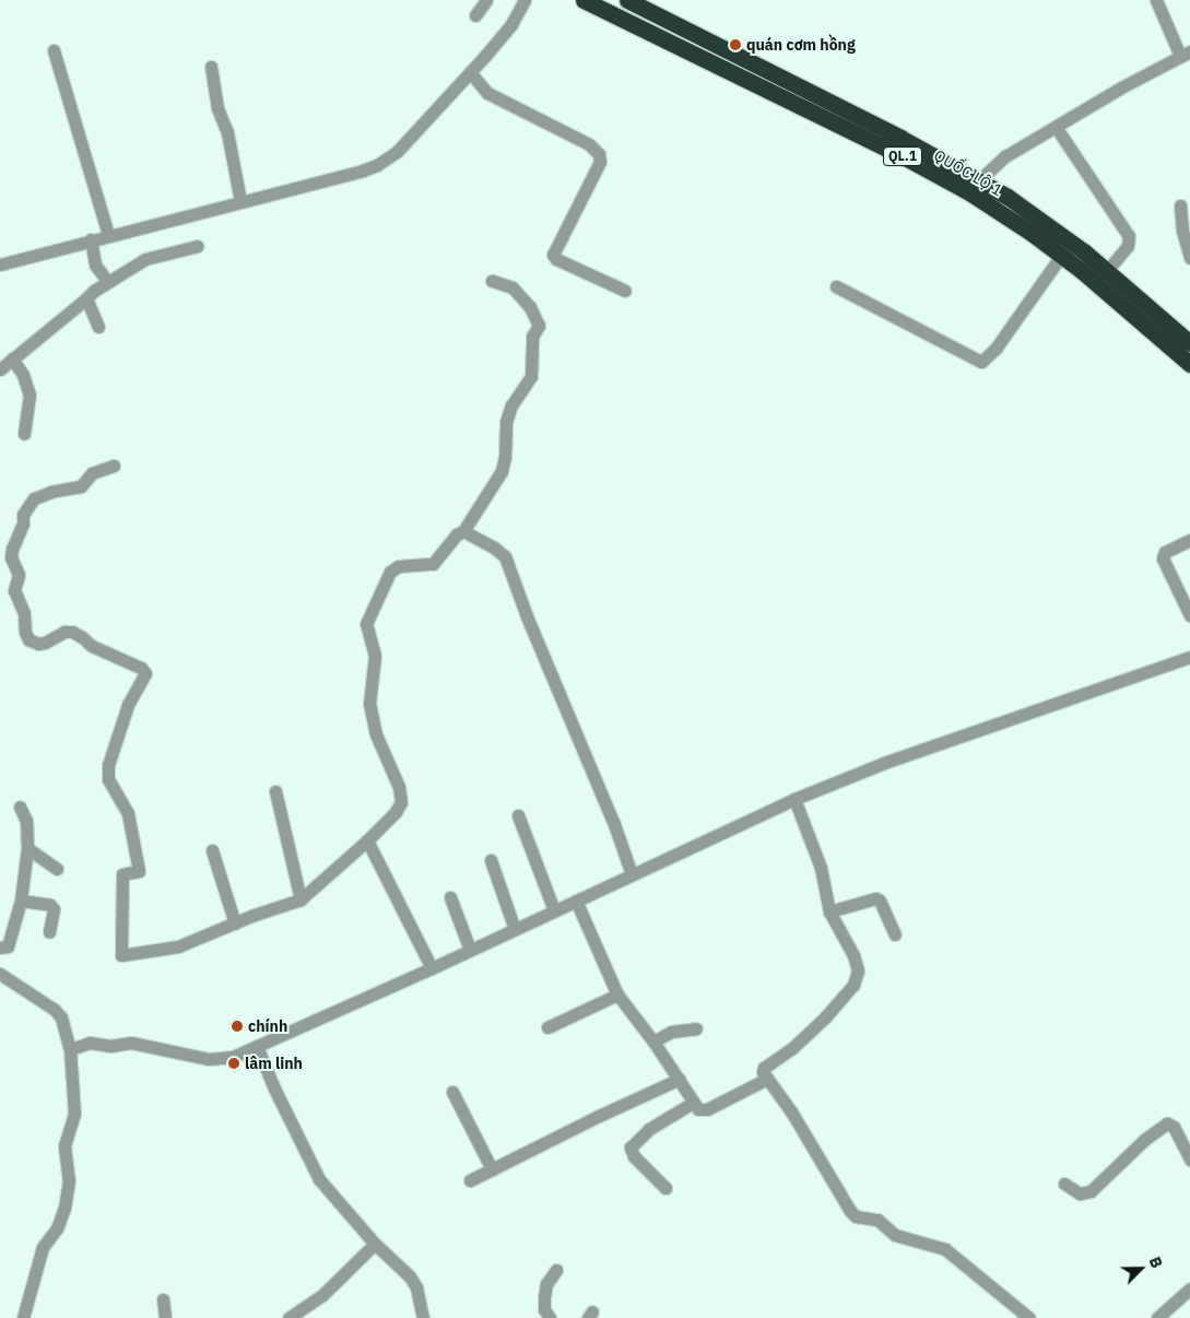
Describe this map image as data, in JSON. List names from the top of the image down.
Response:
{
  "streets": {
    "highway": ["QL.1", "QUỐC LỘ 1"]
  },
  "places": ["quán cơm hồng", "chính", "lâm linh"],
  "north": "top right"
}
